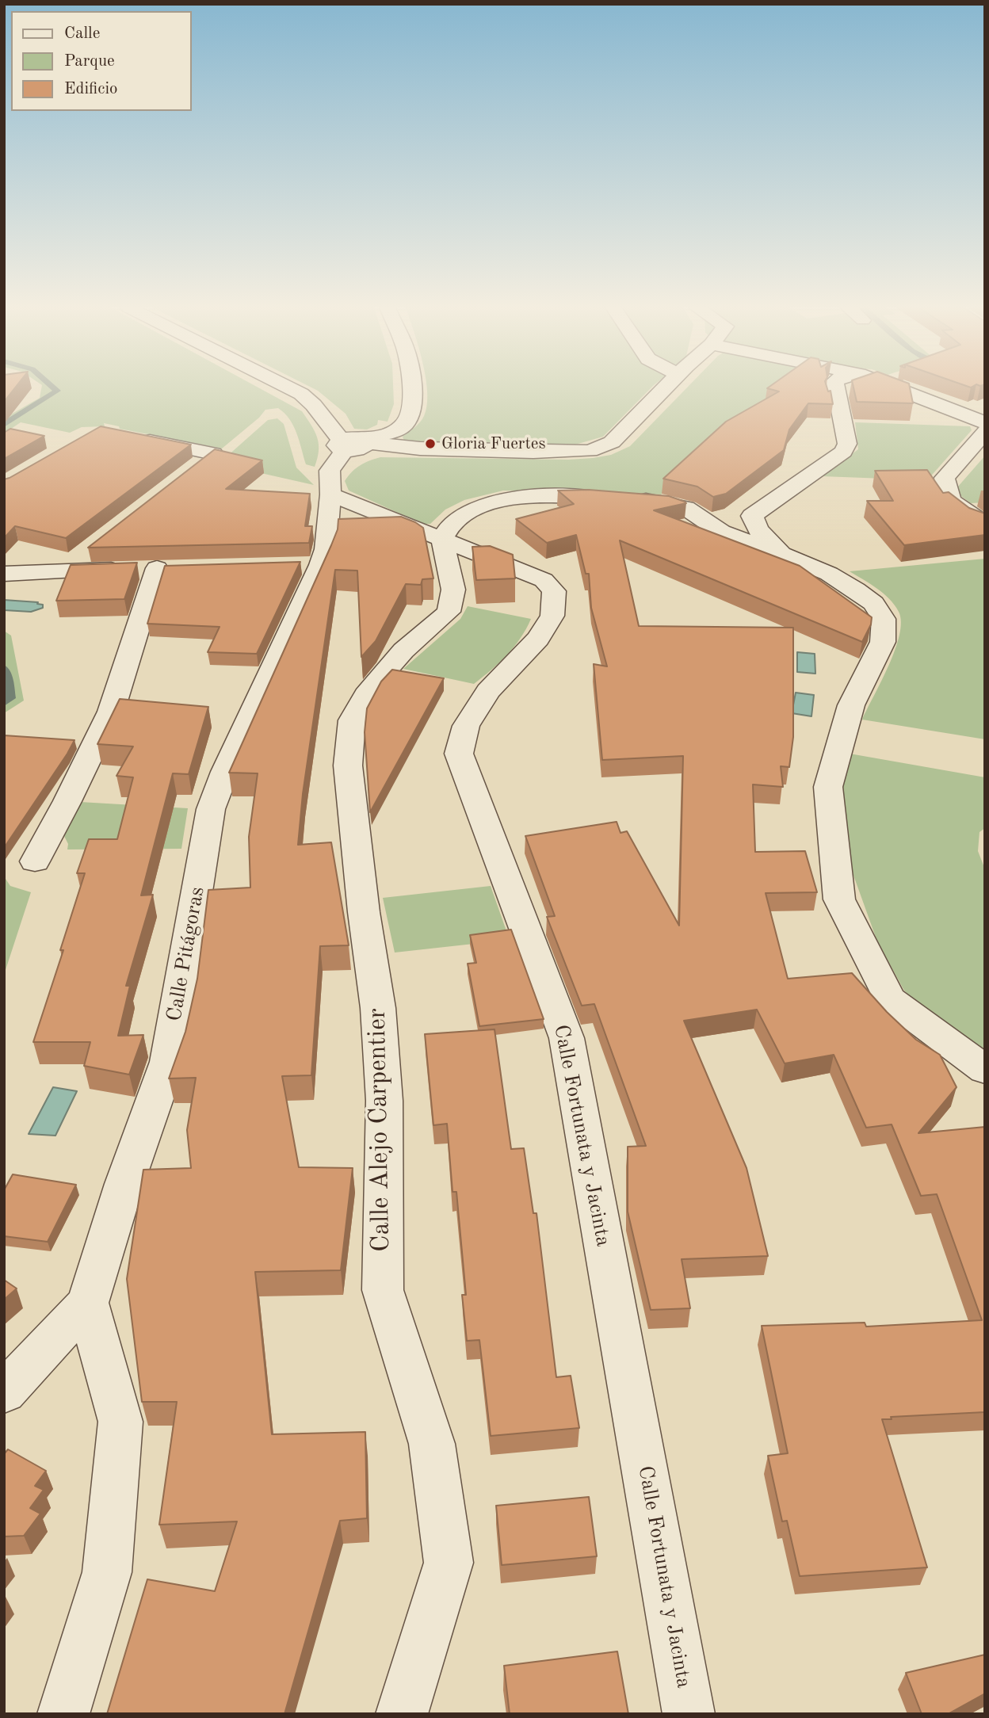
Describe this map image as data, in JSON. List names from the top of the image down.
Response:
{
  "streets": {
    "street": ["Calle Pitágoras", "Calle Alejo Carpentier", "Calle Fortunata y Jacinta"]
  },
  "crossings": [
    ["Calle Pitágoras", "Calle Fortunata y Jacinta"],
    ["Calle Alejo Carpentier", "Calle Fortunata y Jacinta"]
  ],
  "places": ["Gloria Fuertes"],
  "legend": ["Calle", "Parque", "Edificio"]
}
